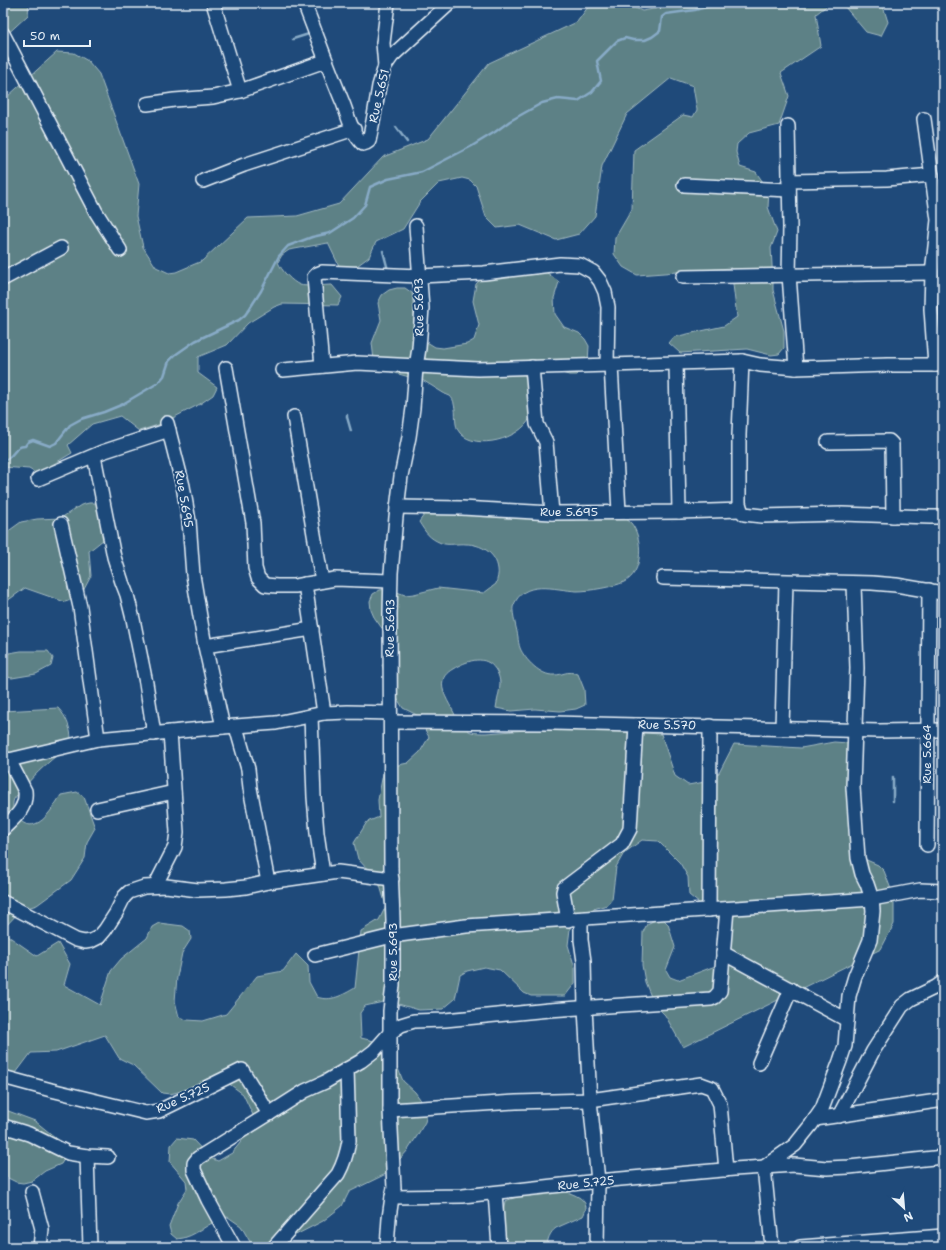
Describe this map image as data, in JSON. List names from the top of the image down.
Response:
{
  "streets": {
    "street": [
      "Rue 5.651",
      "Rue 5.693",
      "Rue 5.695",
      "Rue 5.570",
      "Rue 5.664",
      "Rue 5.725"
    ]
  },
  "crossings": [
    ["Rue 5.693", "Rue 5.695"],
    ["Rue 5.693", "Rue 5.570"],
    ["Rue 5.695", "Rue 5.570"],
    ["Rue 5.570", "Rue 5.664"]
  ],
  "scale_bar": "50 m",
  "north": "bottom right"
}
